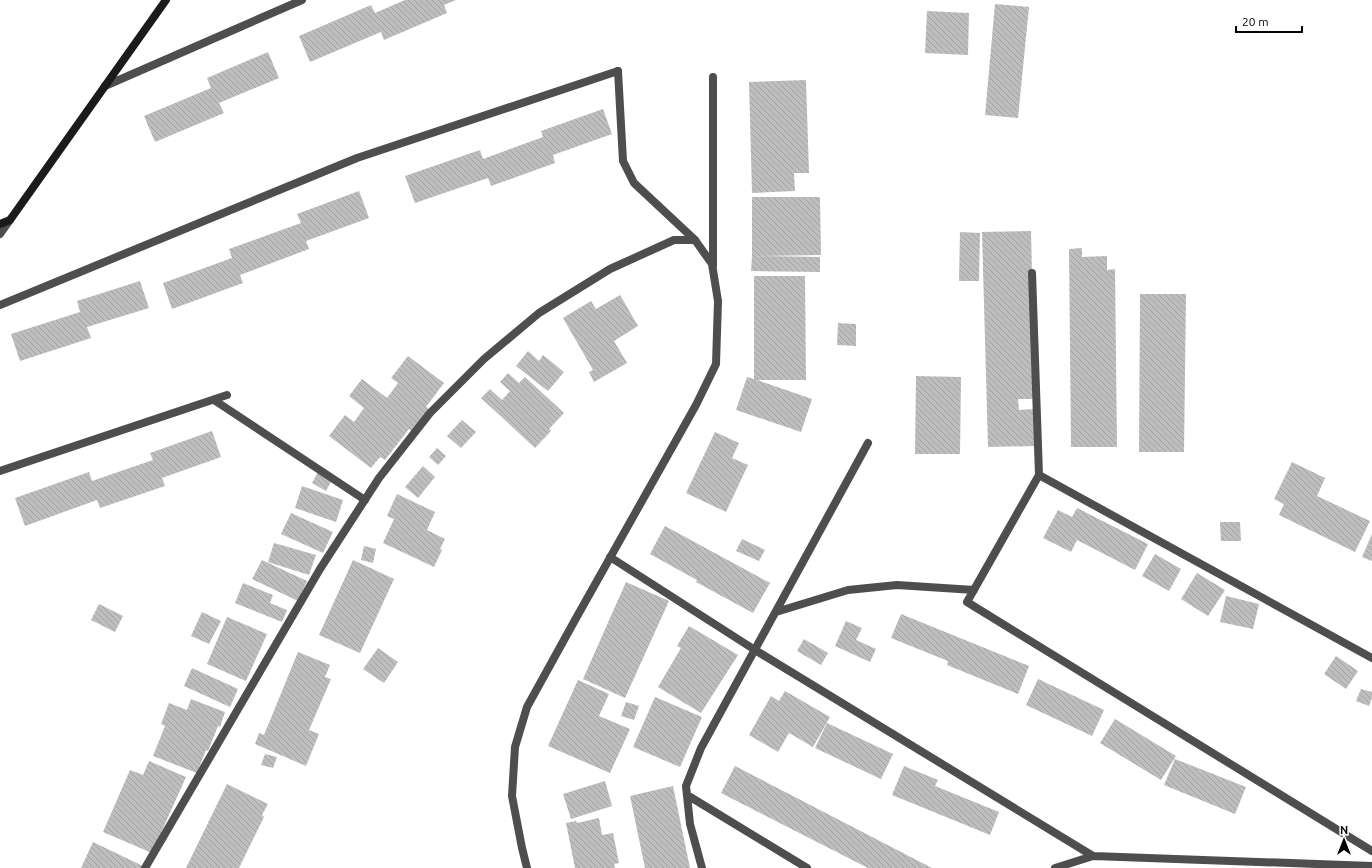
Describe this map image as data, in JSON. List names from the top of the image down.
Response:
{
  "scale_bar": "20 m",
  "north": "top"
}
